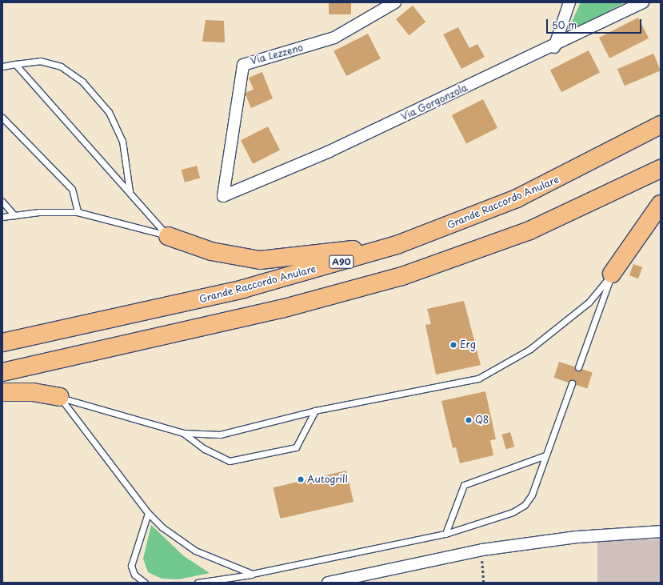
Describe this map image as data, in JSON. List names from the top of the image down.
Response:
{
  "streets": {
    "highway": ["Grande Raccordo Anulare", "A90"],
    "street": ["Via Lezzeno", "Via Gorgonzola"]
  },
  "crossings": [
    ["Via Lezzeno", "Via Gorgonzola"]
  ],
  "places": ["Erg", "Q8", "Autogrill"],
  "scale_bar": "50 m"
}
